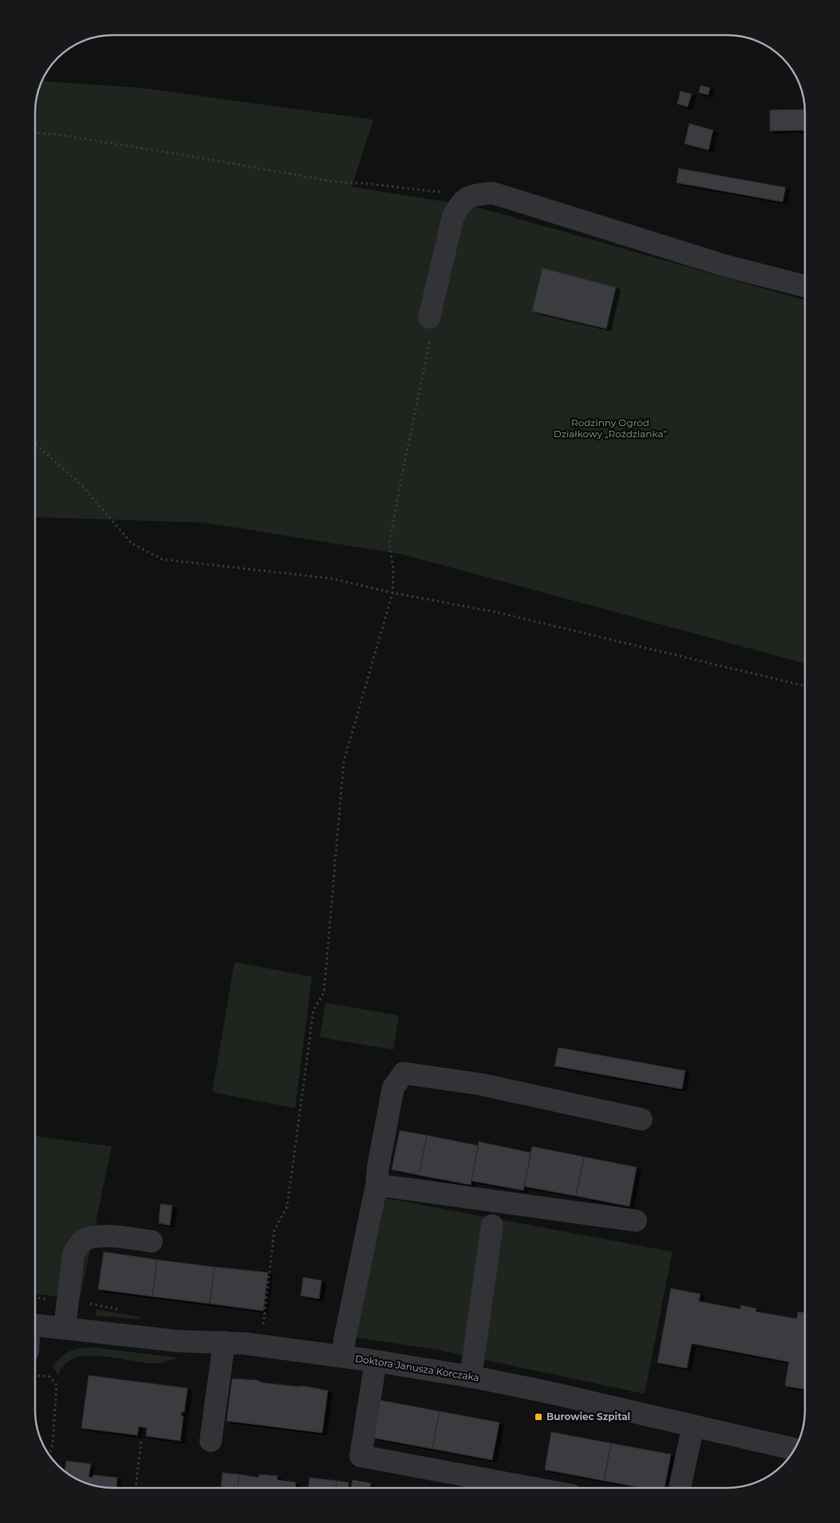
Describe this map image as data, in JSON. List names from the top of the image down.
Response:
{
  "streets": {
    "street": ["Doktora Janusza Korczaka"]
  },
  "parks": ["Rodzinny Ogród Działkowy „Roździanka”"],
  "places": {
    "transit": ["Burowiec Szpital"]
  }
}
